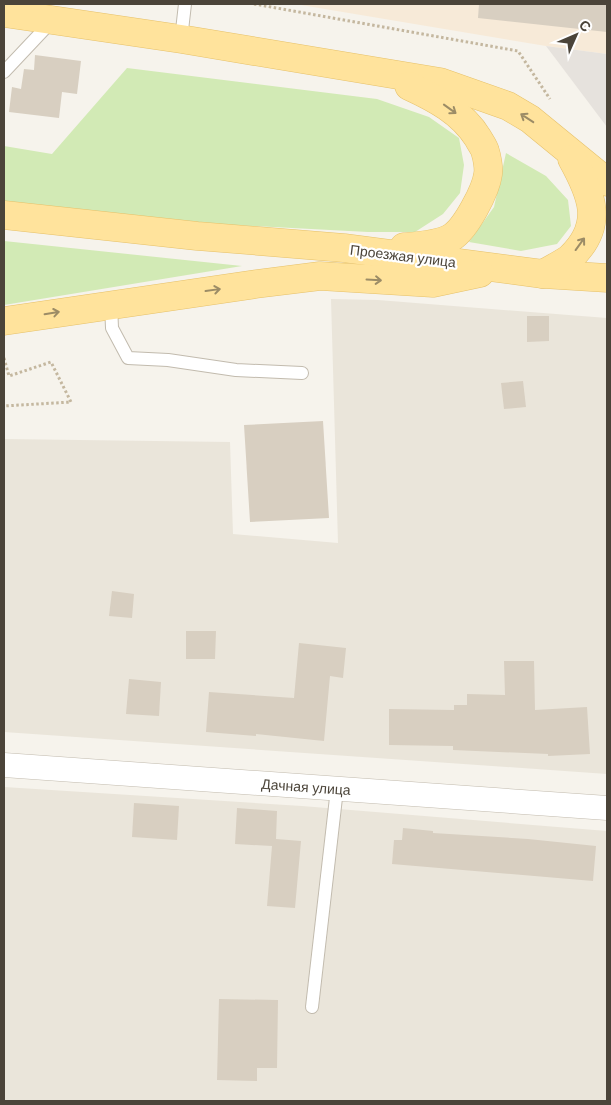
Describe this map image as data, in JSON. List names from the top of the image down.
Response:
{
  "streets": {
    "main road": ["Проезжая улица"],
    "street": ["Дачная улица"]
  },
  "north": "top right"
}
